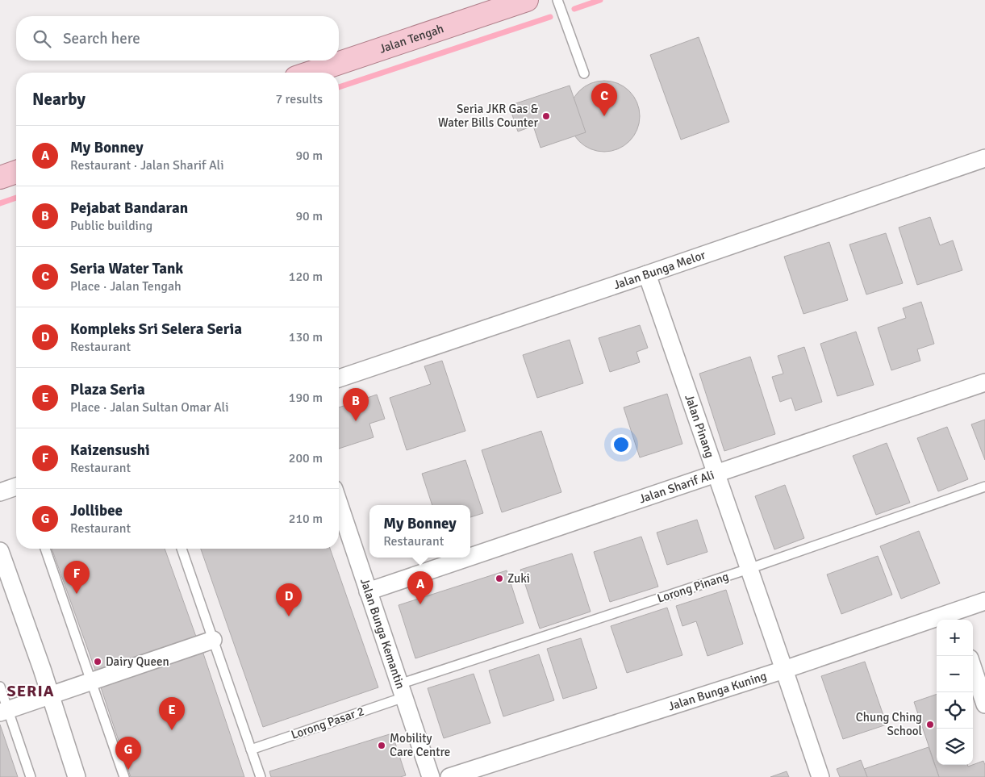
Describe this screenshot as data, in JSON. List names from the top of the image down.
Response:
{
  "streets": {
    "main road": ["Jalan Tengah"],
    "street": [
      "Jalan Bunga Melor",
      "Jalan Pinang",
      "Jalan Sharif Ali",
      "Jalan Bunga Kemantin",
      "Jalan Bunga Kuning"
    ],
    "lane": ["Lorong Pinang", "Lorong Pasar 2"]
  },
  "crossings": [
    ["Jalan Bunga Melor", "Jalan Pinang"],
    ["Jalan Pinang", "Jalan Sharif Ali"],
    ["Jalan Pinang", "Lorong Pinang"],
    ["Jalan Pinang", "Jalan Bunga Kuning"],
    ["Jalan Sharif Ali", "Jalan Bunga Kemantin"],
    ["Lorong Pinang", "Jalan Bunga Kemantin"],
    ["Lorong Pinang", "Lorong Pasar 2"],
    ["Jalan Bunga Kemantin", "Lorong Pasar 2"]
  ],
  "districts": ["SERIA"],
  "places": [
    "Seria JKR Gas & Water Bills Counter",
    "Zuki",
    "Dairy Queen",
    "Chung Ching School",
    "Mobility Care Centre"
  ],
  "page": {
    "search": "Search here",
    "heading": ["Nearby", "7 results"],
    "pins": [
      "C",
      "B",
      "F",
      "A",
      "D",
      "E",
      "G"
    ],
    "list": [
      {
        "mark": "A",
        "name": "My Bonney",
        "note": "Restaurant · Jalan Sharif Ali",
        "value": "90 m"
      },
      {
        "mark": "B",
        "name": "Pejabat Bandaran",
        "note": "Public building",
        "value": "90 m"
      },
      {
        "mark": "C",
        "name": "Seria Water Tank",
        "note": "Place · Jalan Tengah",
        "value": "120 m"
      },
      {
        "mark": "D",
        "name": "Kompleks Sri Selera Seria",
        "note": "Restaurant",
        "value": "130 m"
      },
      {
        "mark": "E",
        "name": "Plaza Seria",
        "note": "Place · Jalan Sultan Omar Ali",
        "value": "190 m"
      },
      {
        "mark": "F",
        "name": "Kaizensushi",
        "note": "Restaurant",
        "value": "200 m"
      },
      {
        "mark": "G",
        "name": "Jollibee",
        "note": "Restaurant",
        "value": "210 m"
      }
    ],
    "popup": ["My Bonney", "Restaurant"],
    "map_buttons": ["+", "−"]
  }
}
